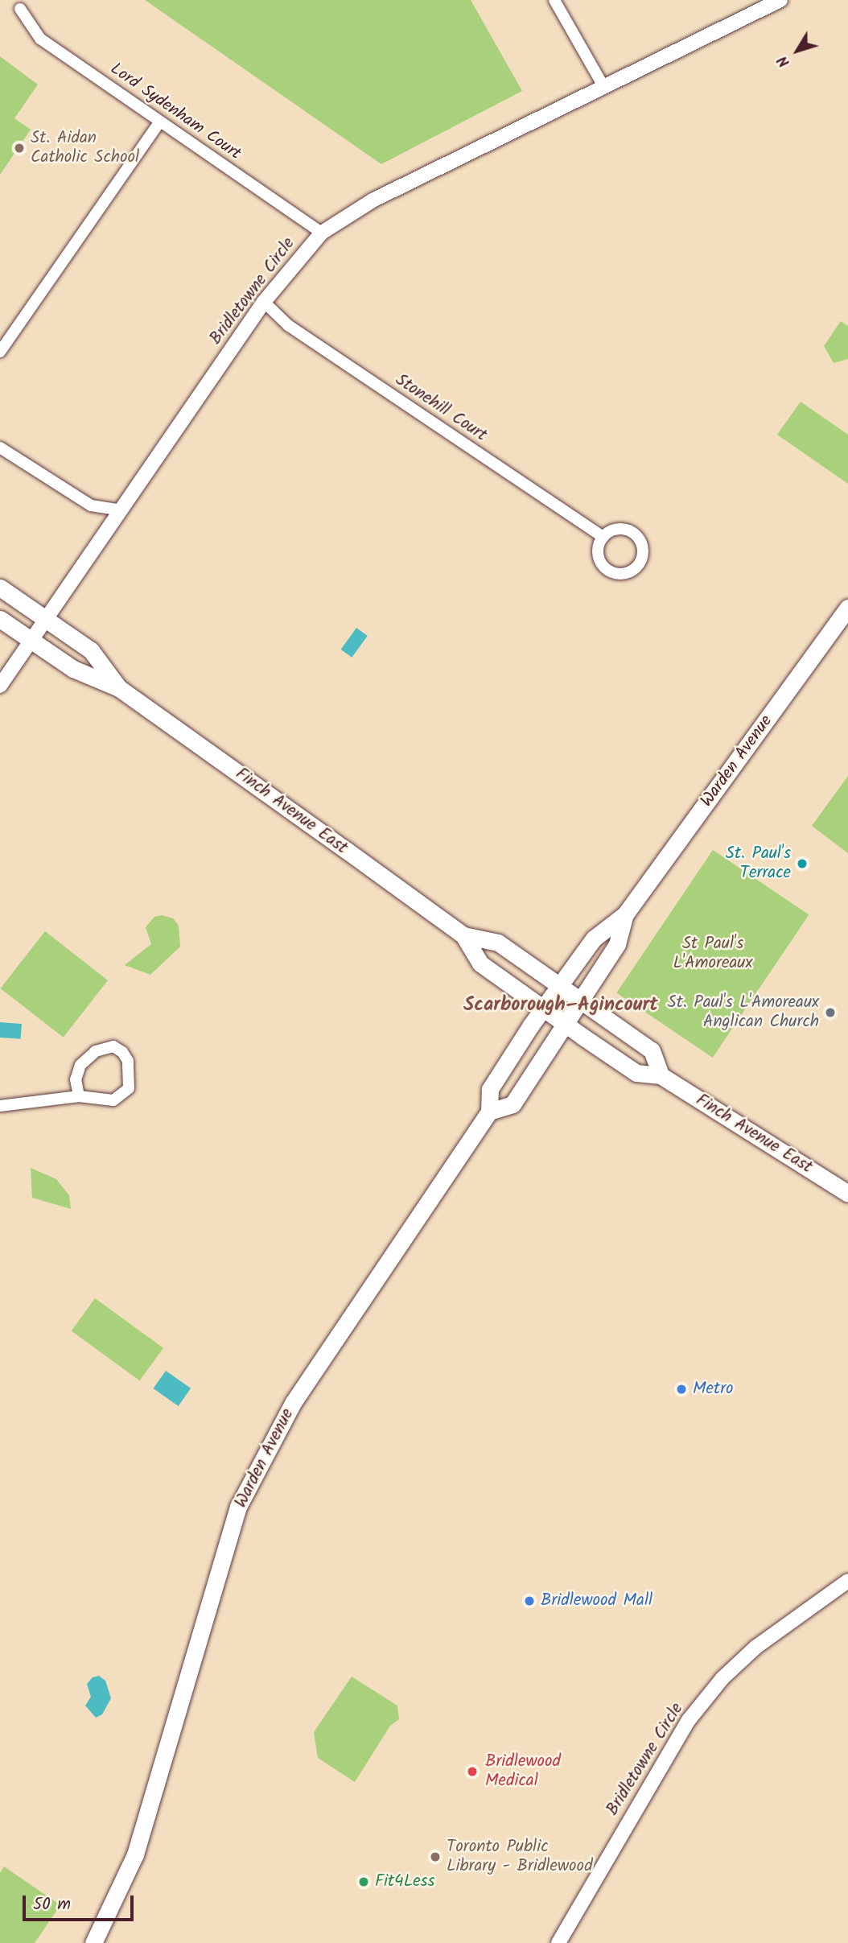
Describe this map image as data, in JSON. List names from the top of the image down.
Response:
{
  "streets": {
    "main road": ["Warden Avenue", "Finch Avenue East"],
    "street": ["Lord Sydenham Court", "Bridletowne Circle", "Stonehill Court"]
  },
  "crossings": [
    ["Lord Sydenham Court", "Bridletowne Circle"],
    ["Bridletowne Circle", "Stonehill Court"],
    ["Bridletowne Circle", "Finch Avenue East"],
    ["Warden Avenue", "Finch Avenue East"]
  ],
  "districts": ["Scarborough–Agincourt"],
  "parks": ["St Paul's L'Amoreaux"],
  "places": [
    "St. Aidan Catholic School",
    "St. Paul's Terrace",
    "St. Paul's L'Amoreaux Anglican Church",
    "Metro",
    "Bridlewood Mall",
    "Bridlewood Medical",
    "Toronto Public Library - Bridlewood",
    "Fit4Less"
  ],
  "scale_bar": "50 m",
  "north": "bottom left"
}
